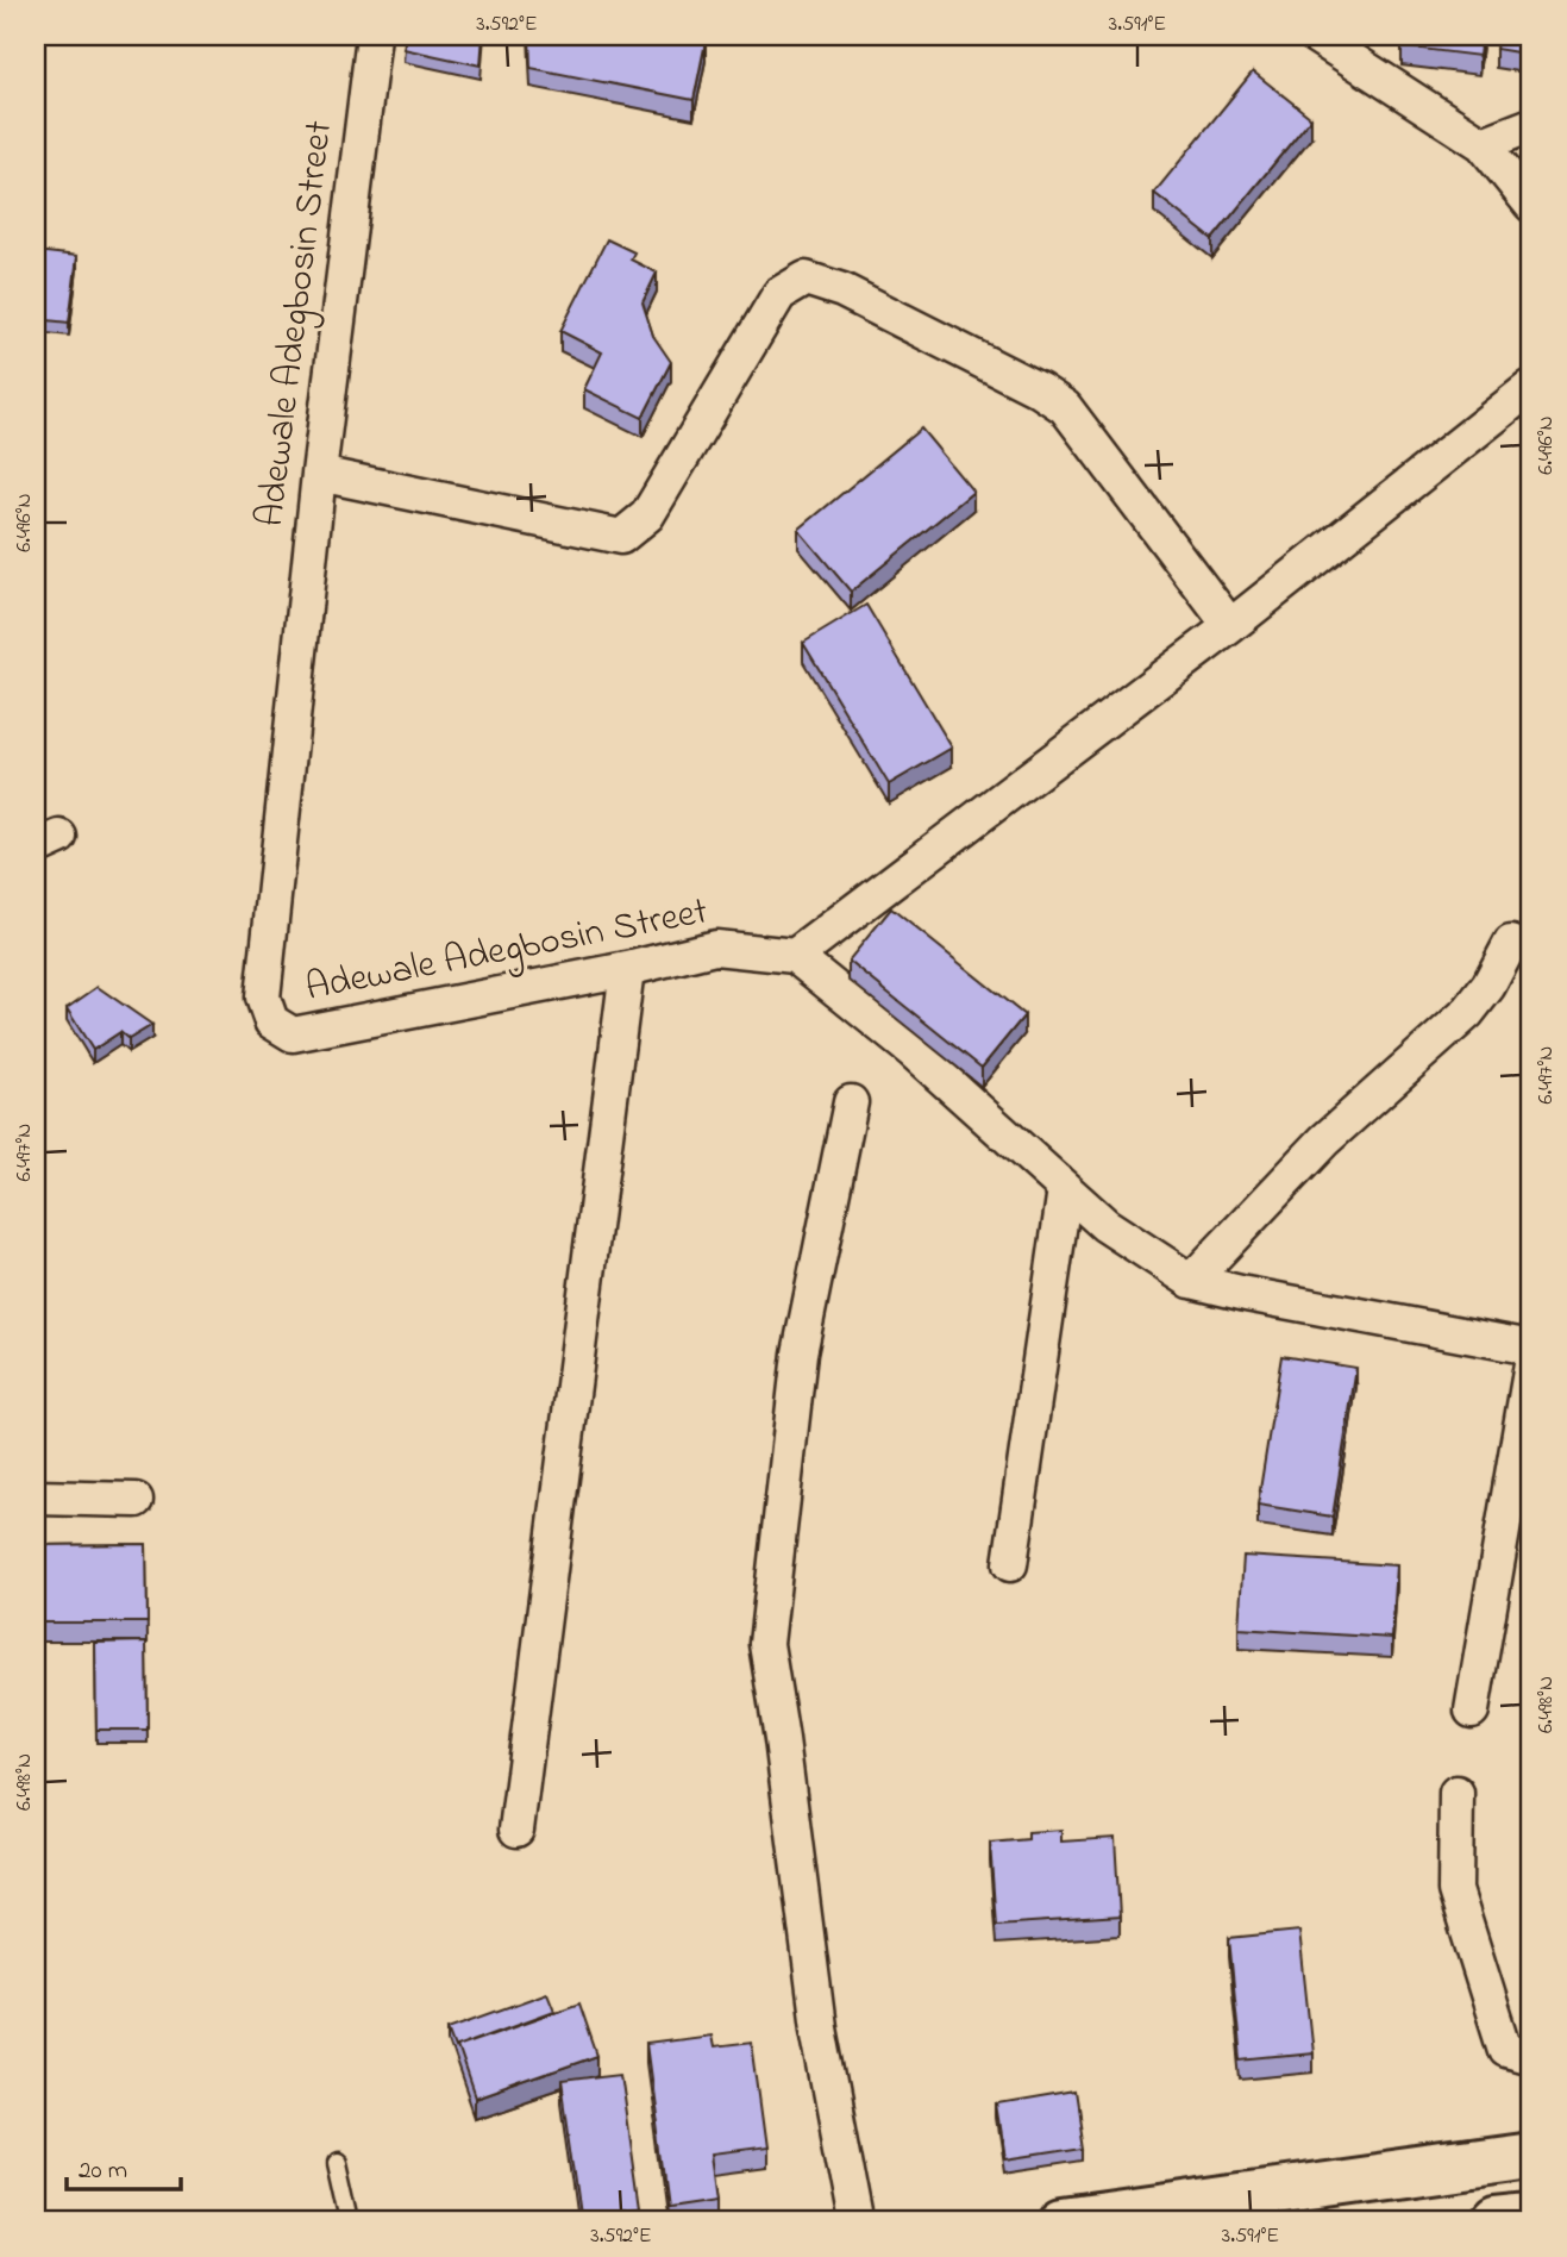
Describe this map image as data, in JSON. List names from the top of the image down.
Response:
{
  "streets": {
    "street": ["Adewale Adegbosin Street"]
  },
  "scale_bar": "20 m",
  "coordinates": [
    "3.592°E",
    "3.591°E",
    "6.496°N",
    "6.497°N",
    "6.498°N"
  ]
}
